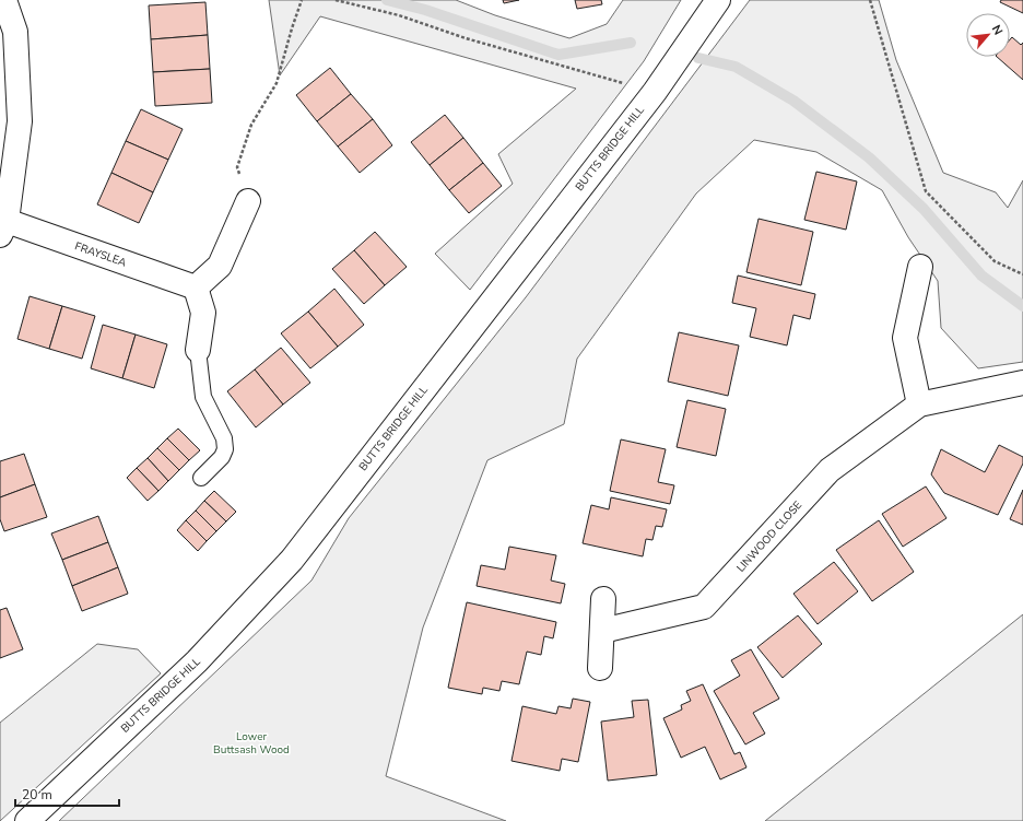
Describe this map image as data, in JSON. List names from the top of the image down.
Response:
{
  "streets": {
    "street": ["BUTTS BRIDGE HILL", "FRAYSLEA", "LINWOOD CLOSE"]
  },
  "parks": ["Lower Buttsash Wood"],
  "scale_bar": "20 m",
  "north": "top right"
}
